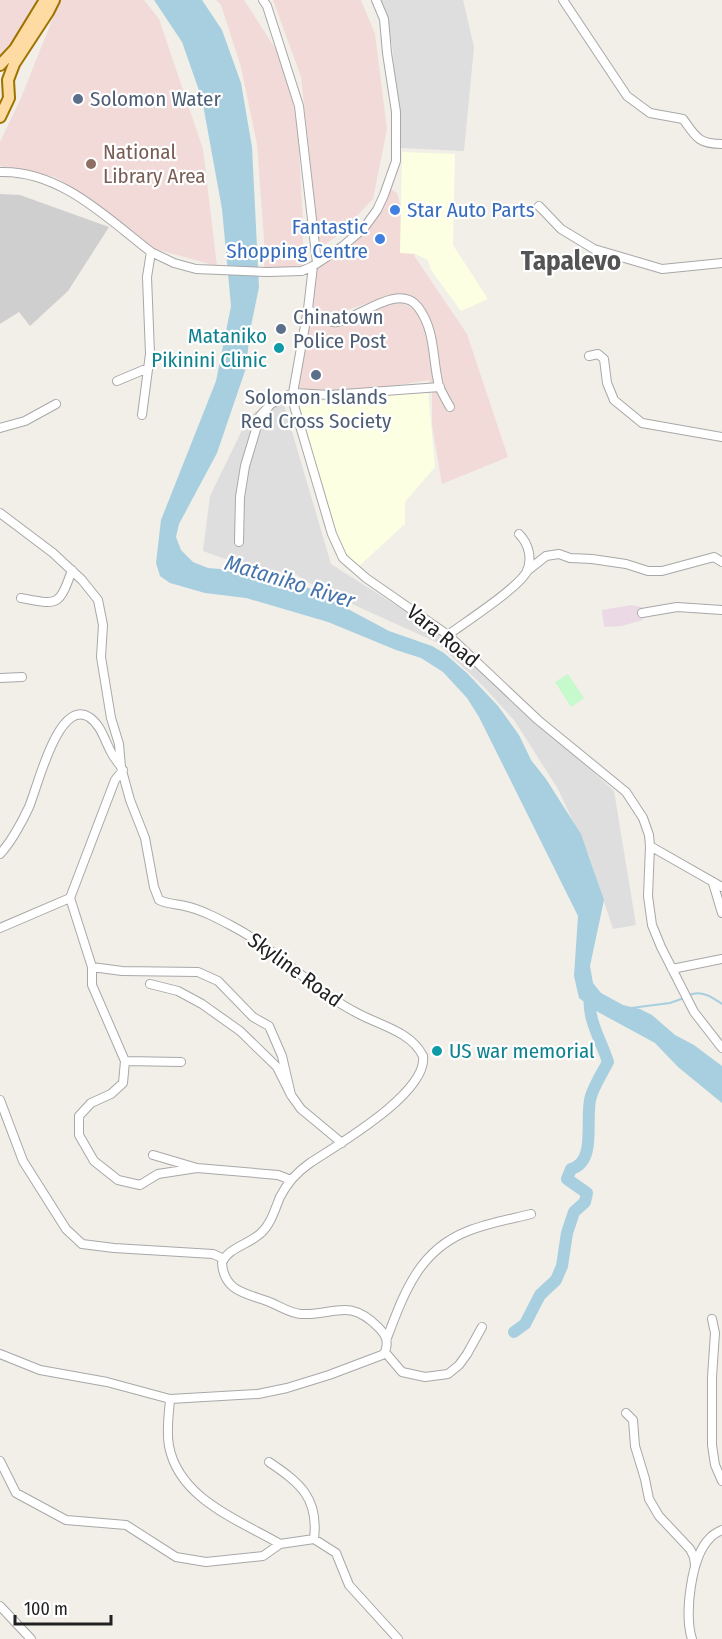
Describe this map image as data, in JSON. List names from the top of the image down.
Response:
{
  "streets": {
    "street": ["Vara Road", "Skyline Road"]
  },
  "districts": ["Tapalevo"],
  "water": ["Mataniko River"],
  "places": [
    "Solomon Water",
    "National Library Area",
    "Star Auto Parts",
    "Fantastic Shopping Centre",
    "Chinatown Police Post",
    "Mataniko Pikinini Clinic",
    "Solomon Islands Red Cross Society",
    "US war memorial"
  ],
  "scale_bar": "100 m"
}
